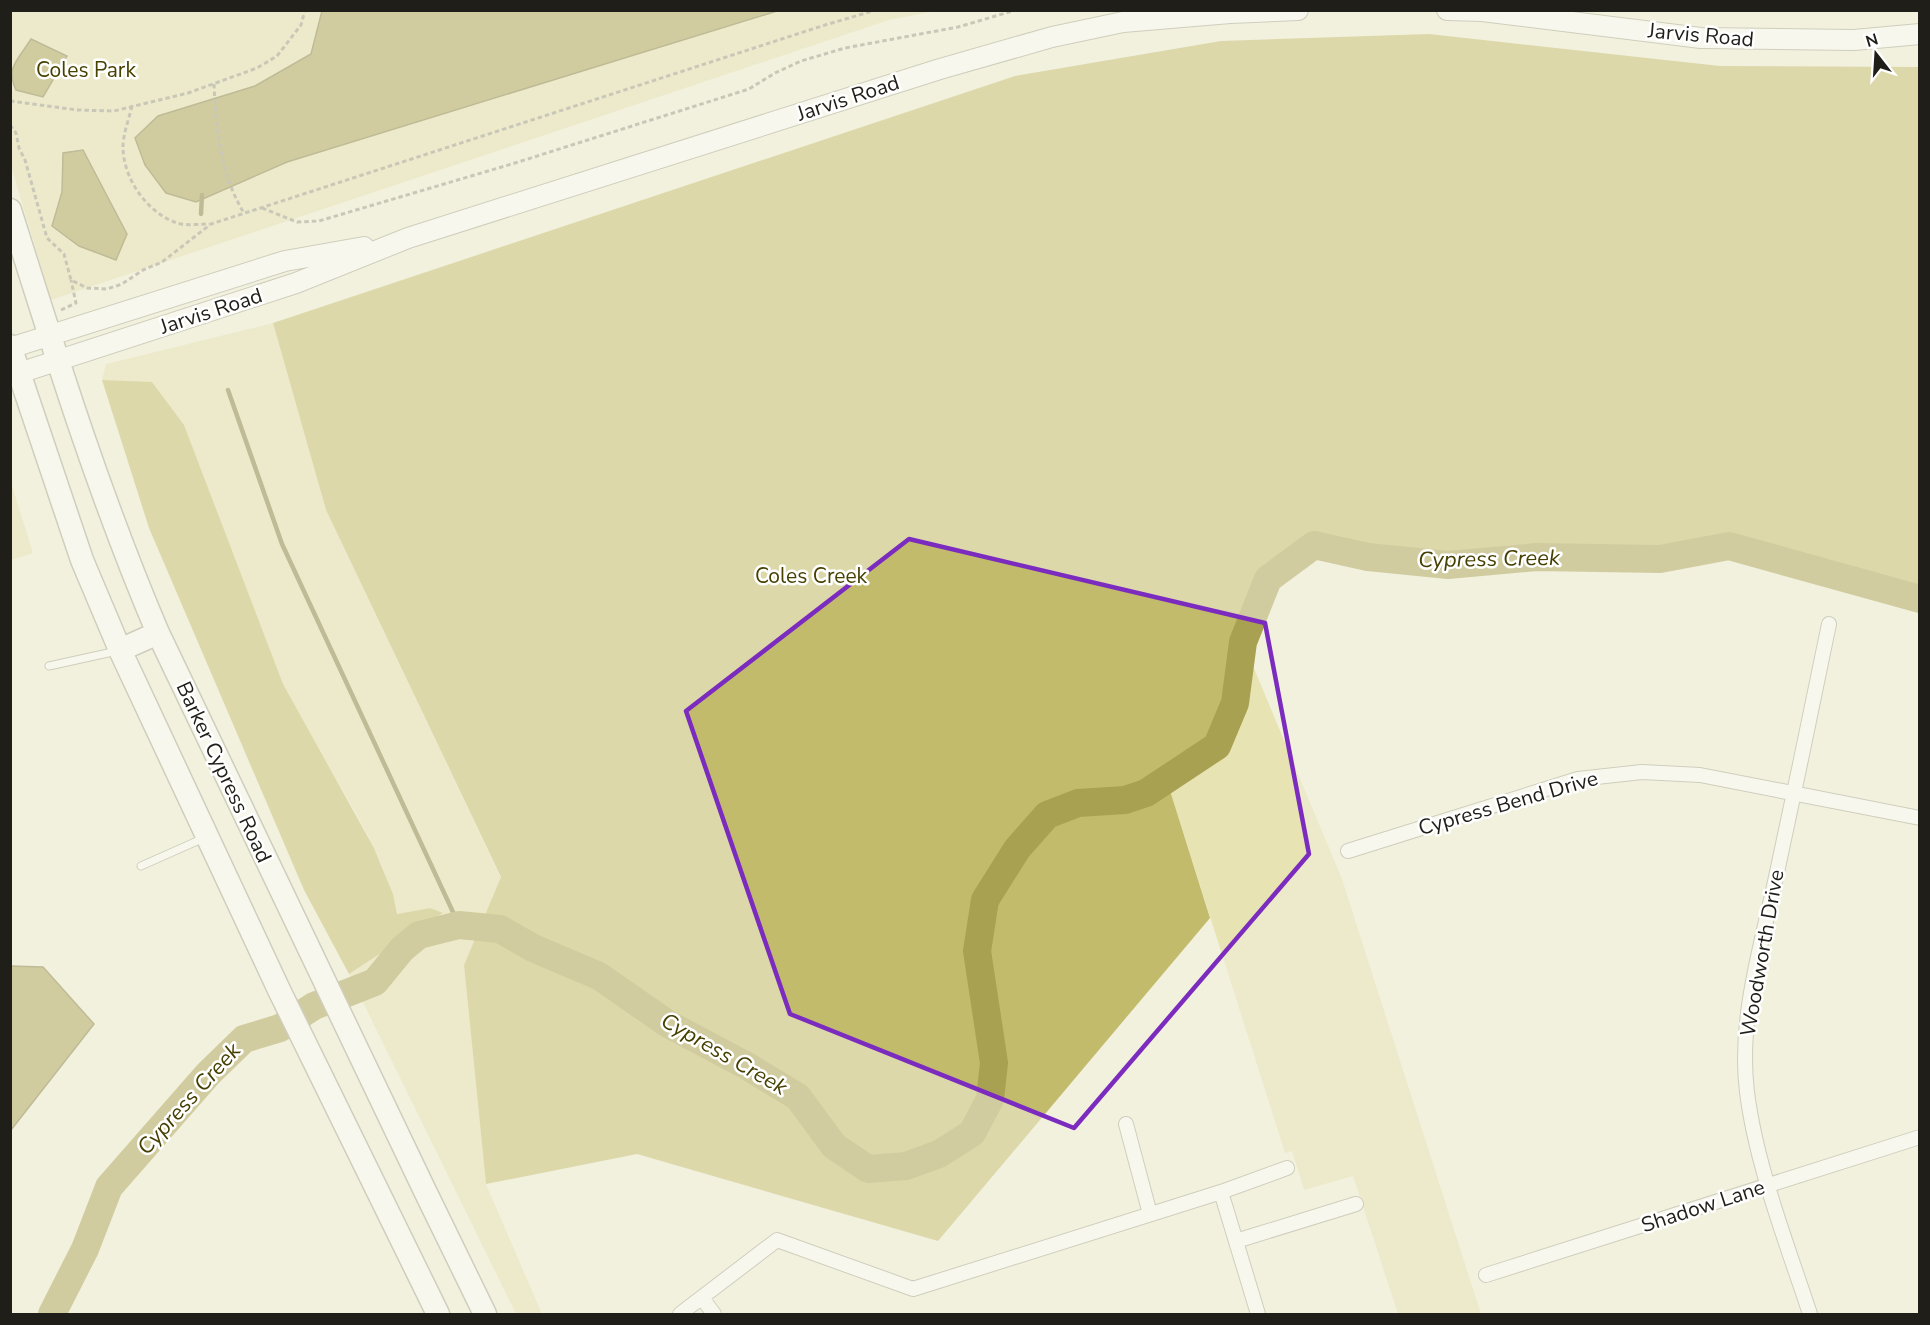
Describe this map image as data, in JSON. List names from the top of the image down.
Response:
{
  "streets": {
    "main road": ["Barker Cypress Road"],
    "street": [
      "Jarvis Road",
      "Cypress Bend Drive",
      "Woodworth Drive",
      "Shadow Lane"
    ]
  },
  "crossings": [
    ["Jarvis Road", "Barker Cypress Road"],
    ["Cypress Bend Drive", "Woodworth Drive"],
    ["Woodworth Drive", "Shadow Lane"]
  ],
  "water": ["Cypress Creek"],
  "parks": ["Coles Park", "Coles Creek"],
  "north": "top"
}
